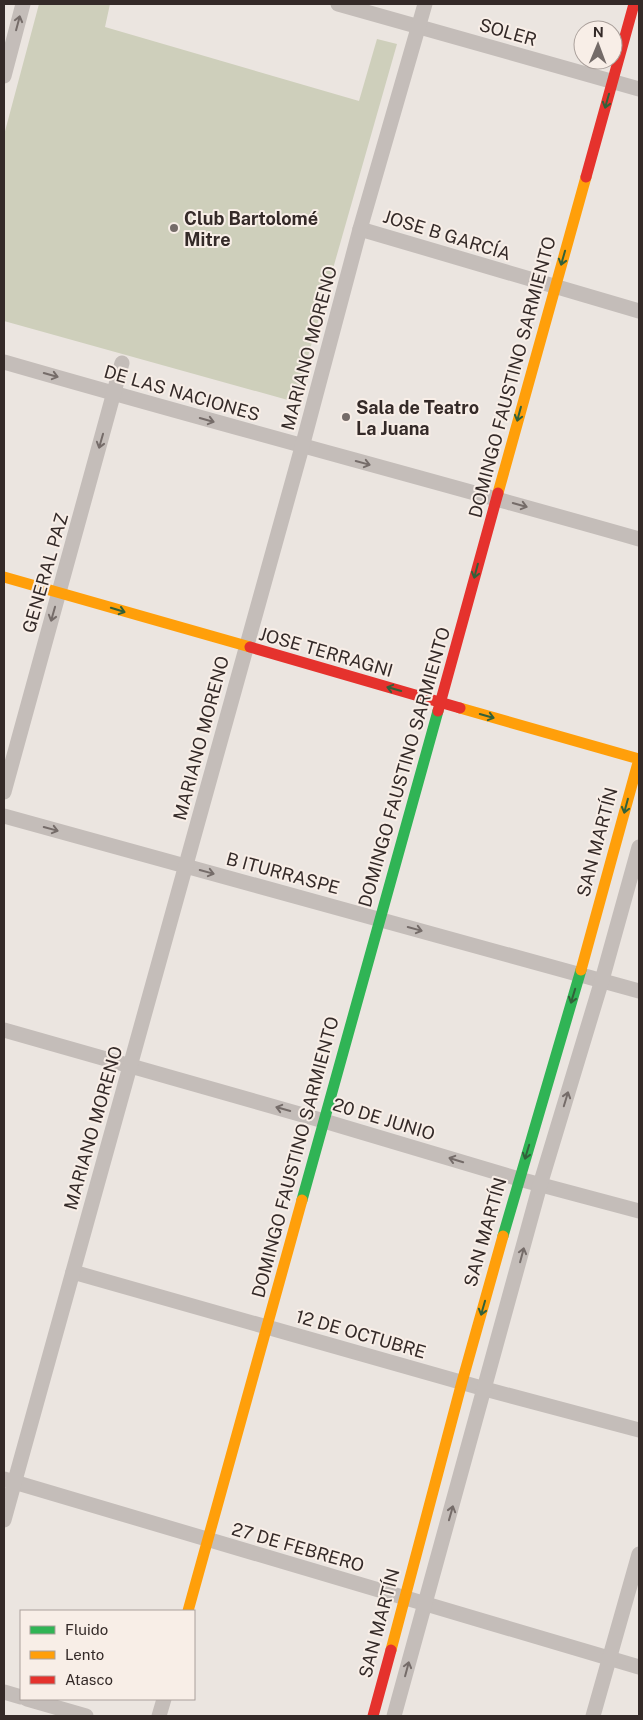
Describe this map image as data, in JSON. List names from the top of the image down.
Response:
{
  "streets": {
    "street": [
      "SOLER",
      "JOSE B GARCÍA",
      "MARIANO MORENO",
      "DOMINGO FAUSTINO SARMIENTO",
      "DE LAS NACIONES",
      "GENERAL PAZ",
      "JOSE TERRAGNI",
      "SAN MARTÍN",
      "B ITURRASPE",
      "20 DE JUNIO",
      "12 DE OCTUBRE",
      "27 DE FEBRERO"
    ]
  },
  "crossings": [
    ["SOLER", "MARIANO MORENO"],
    ["SOLER", "DOMINGO FAUSTINO SARMIENTO"],
    ["JOSE B GARCÍA", "MARIANO MORENO"],
    ["JOSE B GARCÍA", "DOMINGO FAUSTINO SARMIENTO"],
    ["MARIANO MORENO", "DE LAS NACIONES"],
    ["MARIANO MORENO", "JOSE TERRAGNI"],
    ["MARIANO MORENO", "B ITURRASPE"],
    ["MARIANO MORENO", "20 DE JUNIO"],
    ["MARIANO MORENO", "12 DE OCTUBRE"],
    ["MARIANO MORENO", "27 DE FEBRERO"],
    ["DOMINGO FAUSTINO SARMIENTO", "DE LAS NACIONES"],
    ["DOMINGO FAUSTINO SARMIENTO", "JOSE TERRAGNI"],
    ["DOMINGO FAUSTINO SARMIENTO", "B ITURRASPE"],
    ["DOMINGO FAUSTINO SARMIENTO", "20 DE JUNIO"],
    ["DOMINGO FAUSTINO SARMIENTO", "12 DE OCTUBRE"],
    ["DOMINGO FAUSTINO SARMIENTO", "27 DE FEBRERO"],
    ["DE LAS NACIONES", "GENERAL PAZ"],
    ["GENERAL PAZ", "JOSE TERRAGNI"],
    ["JOSE TERRAGNI", "SAN MARTÍN"],
    ["SAN MARTÍN", "B ITURRASPE"],
    ["SAN MARTÍN", "20 DE JUNIO"],
    ["SAN MARTÍN", "12 DE OCTUBRE"],
    ["SAN MARTÍN", "27 DE FEBRERO"]
  ],
  "one_way": [
    "DOMINGO FAUSTINO SARMIENTO",
    "DE LAS NACIONES",
    "GENERAL PAZ",
    "B ITURRASPE",
    "20 DE JUNIO"
  ],
  "places": ["Club Bartolomé Mitre", "Sala de Teatro La Juana"],
  "legend": ["Fluido", "Lento", "Atasco"],
  "north": "top"
}
